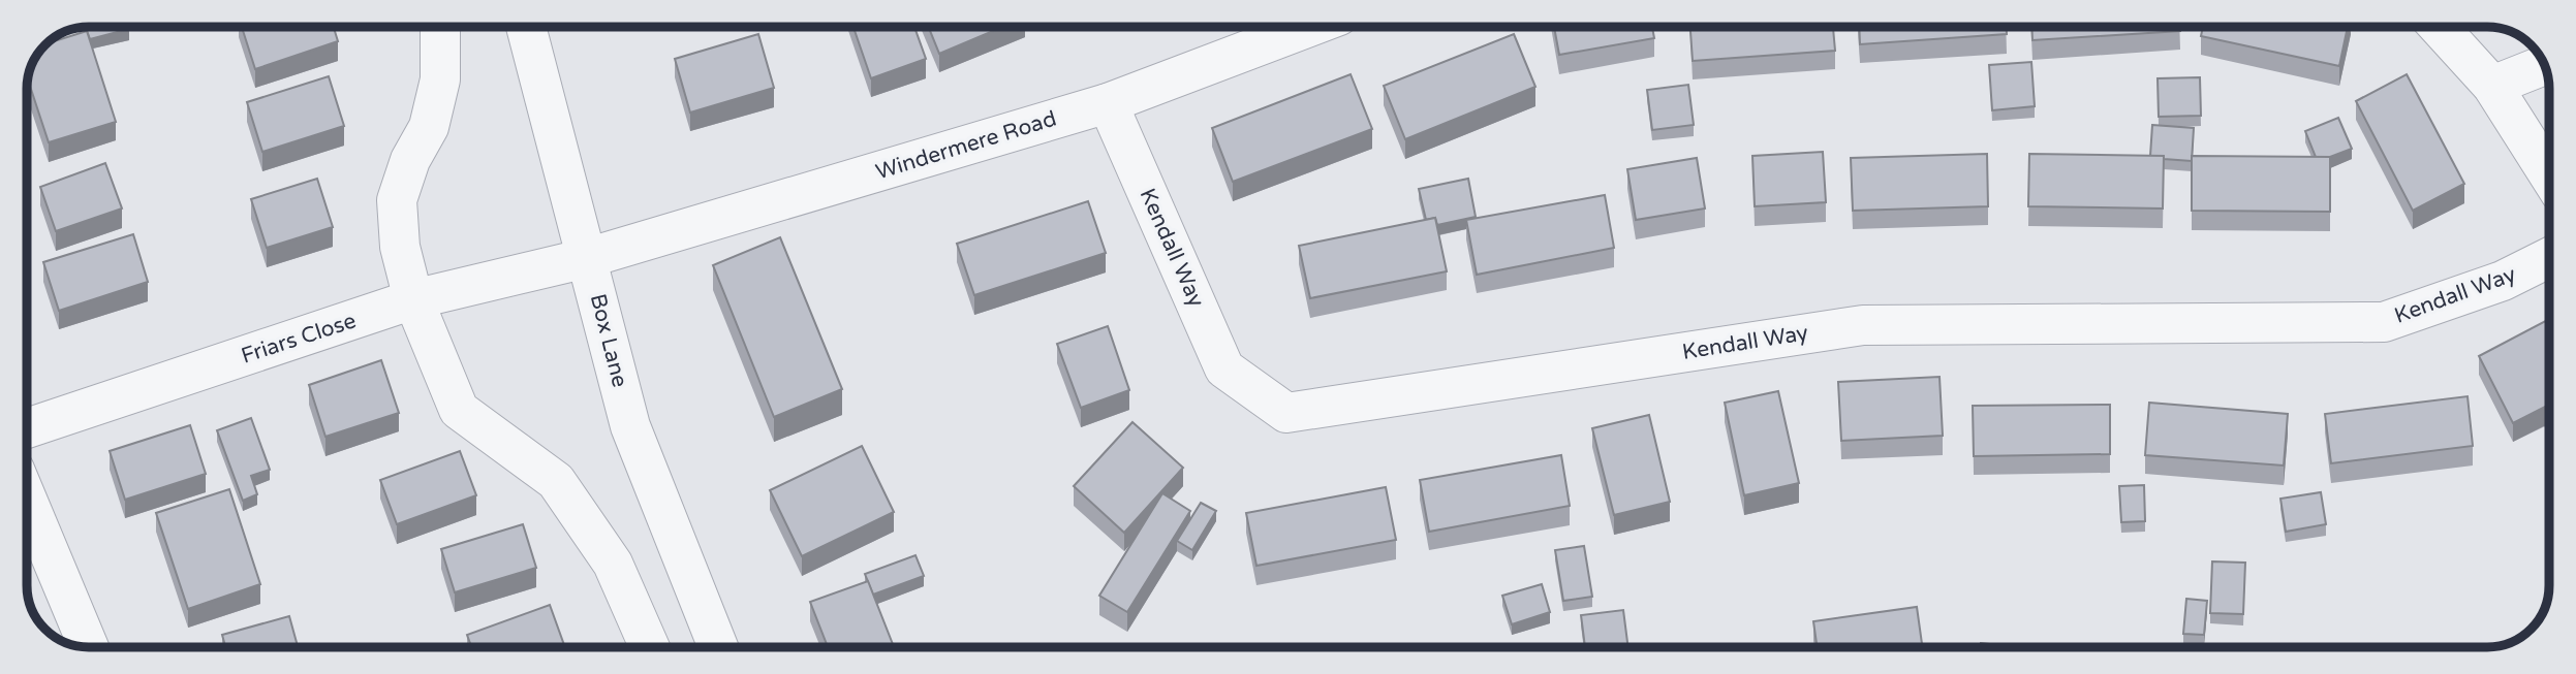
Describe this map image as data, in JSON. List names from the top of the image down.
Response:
{
  "streets": {
    "street": [
      "Windermere Road",
      "Kendall Way",
      "Friars Close",
      "Box Lane"
    ]
  },
  "crossings": [
    ["Windermere Road", "Kendall Way"],
    ["Windermere Road", "Friars Close"],
    ["Windermere Road", "Box Lane"],
    ["Friars Close", "Box Lane"]
  ]
}
